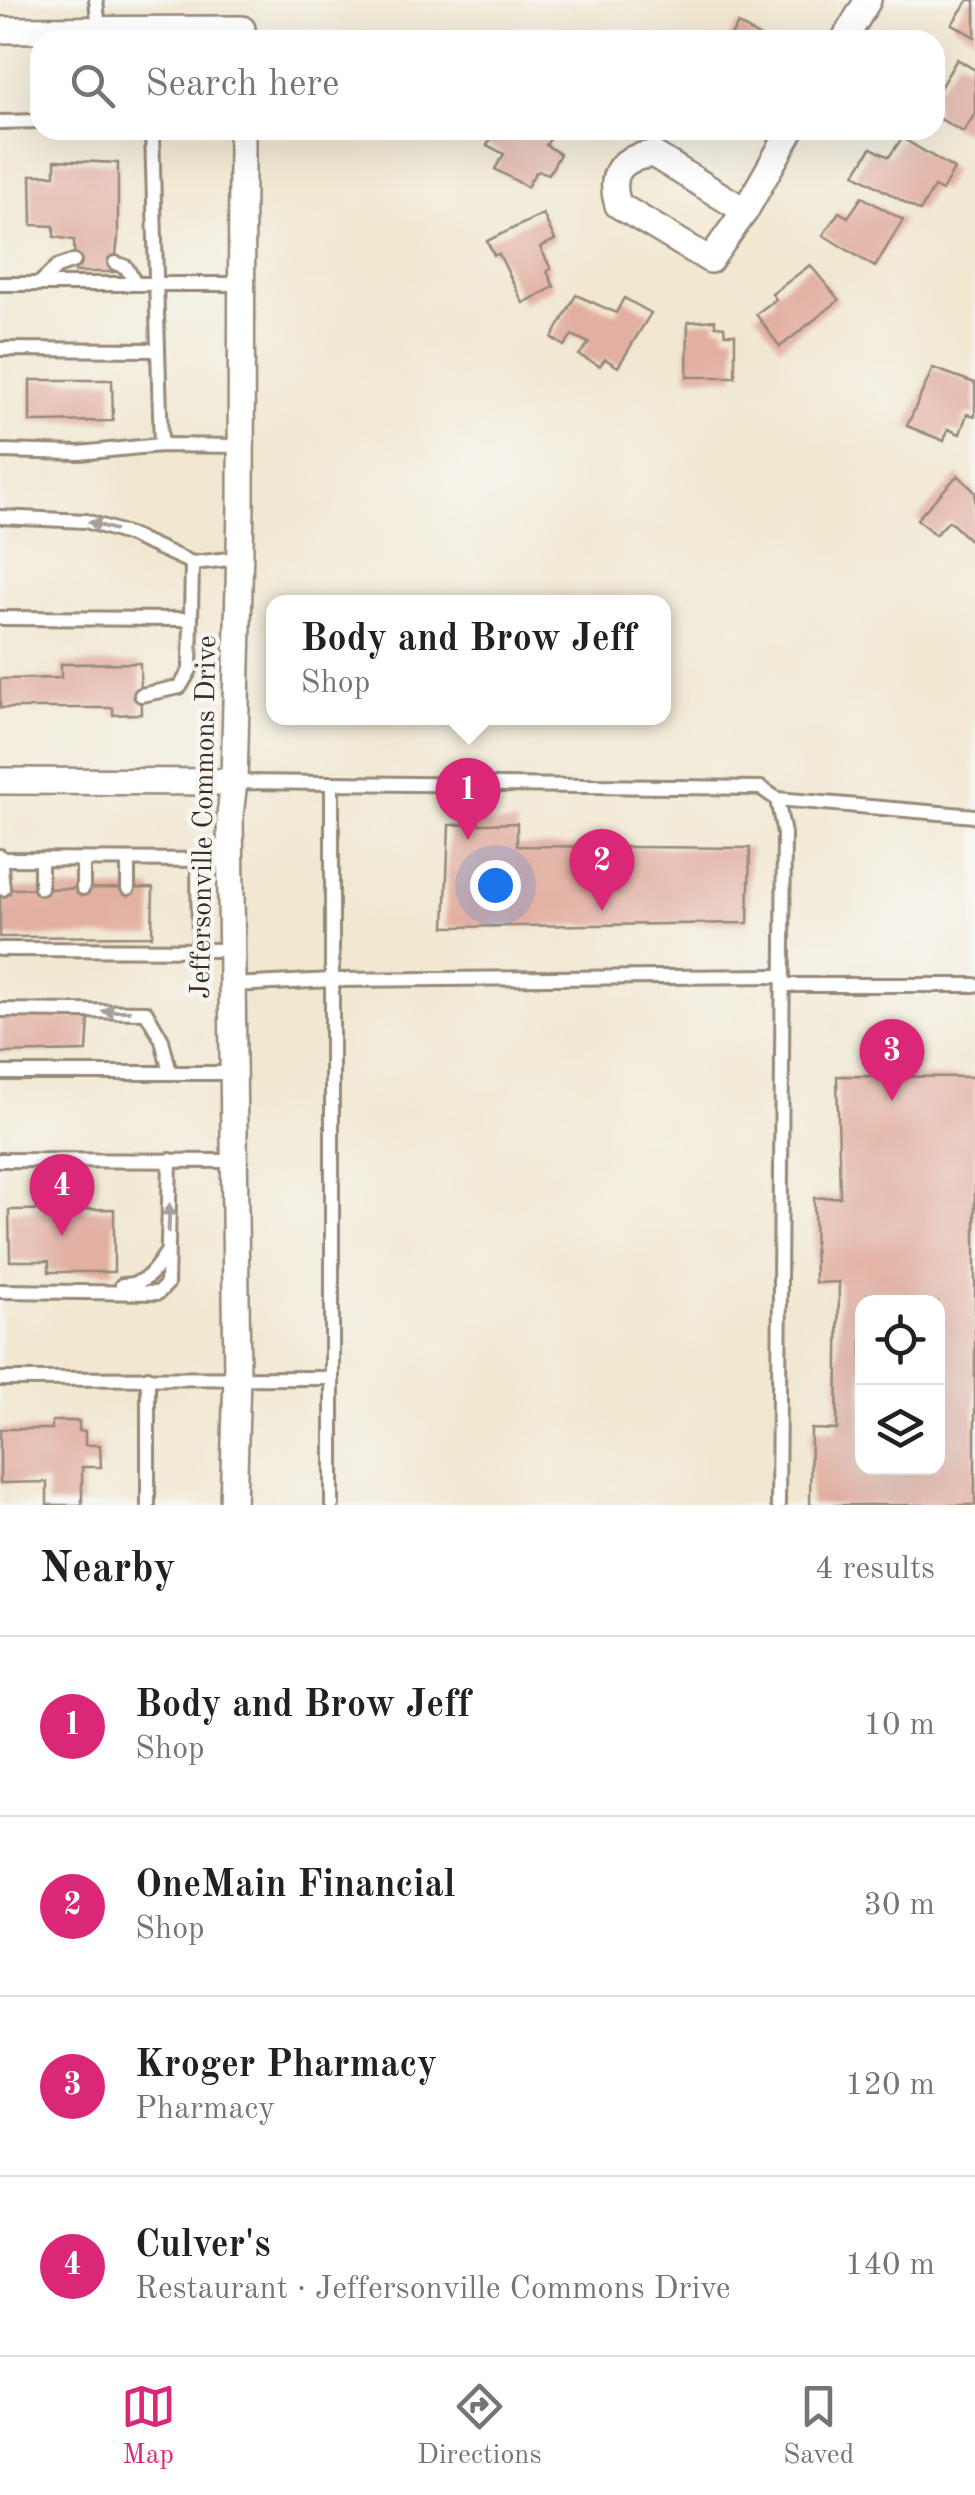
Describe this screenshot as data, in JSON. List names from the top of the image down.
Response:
{
  "streets": {
    "street": ["Jeffersonville Commons Drive"]
  },
  "page": {
    "search": "Search here",
    "popup": ["Body and Brow Jeff", "Shop"],
    "pins": [
      "1",
      "2",
      "3",
      "4"
    ],
    "heading": ["Nearby", "4 results"],
    "list": [
      {
        "mark": "1",
        "name": "Body and Brow Jeff",
        "note": "Shop",
        "value": "10 m"
      },
      {
        "mark": "2",
        "name": "OneMain Financial",
        "note": "Shop",
        "value": "30 m"
      },
      {
        "mark": "3",
        "name": "Kroger Pharmacy",
        "note": "Pharmacy",
        "value": "120 m"
      },
      {
        "mark": "4",
        "name": "Culver's",
        "note": "Restaurant · Jeffersonville Commons Drive",
        "value": "140 m"
      }
    ],
    "nav": ["Map", "Directions", "Saved"]
  }
}
